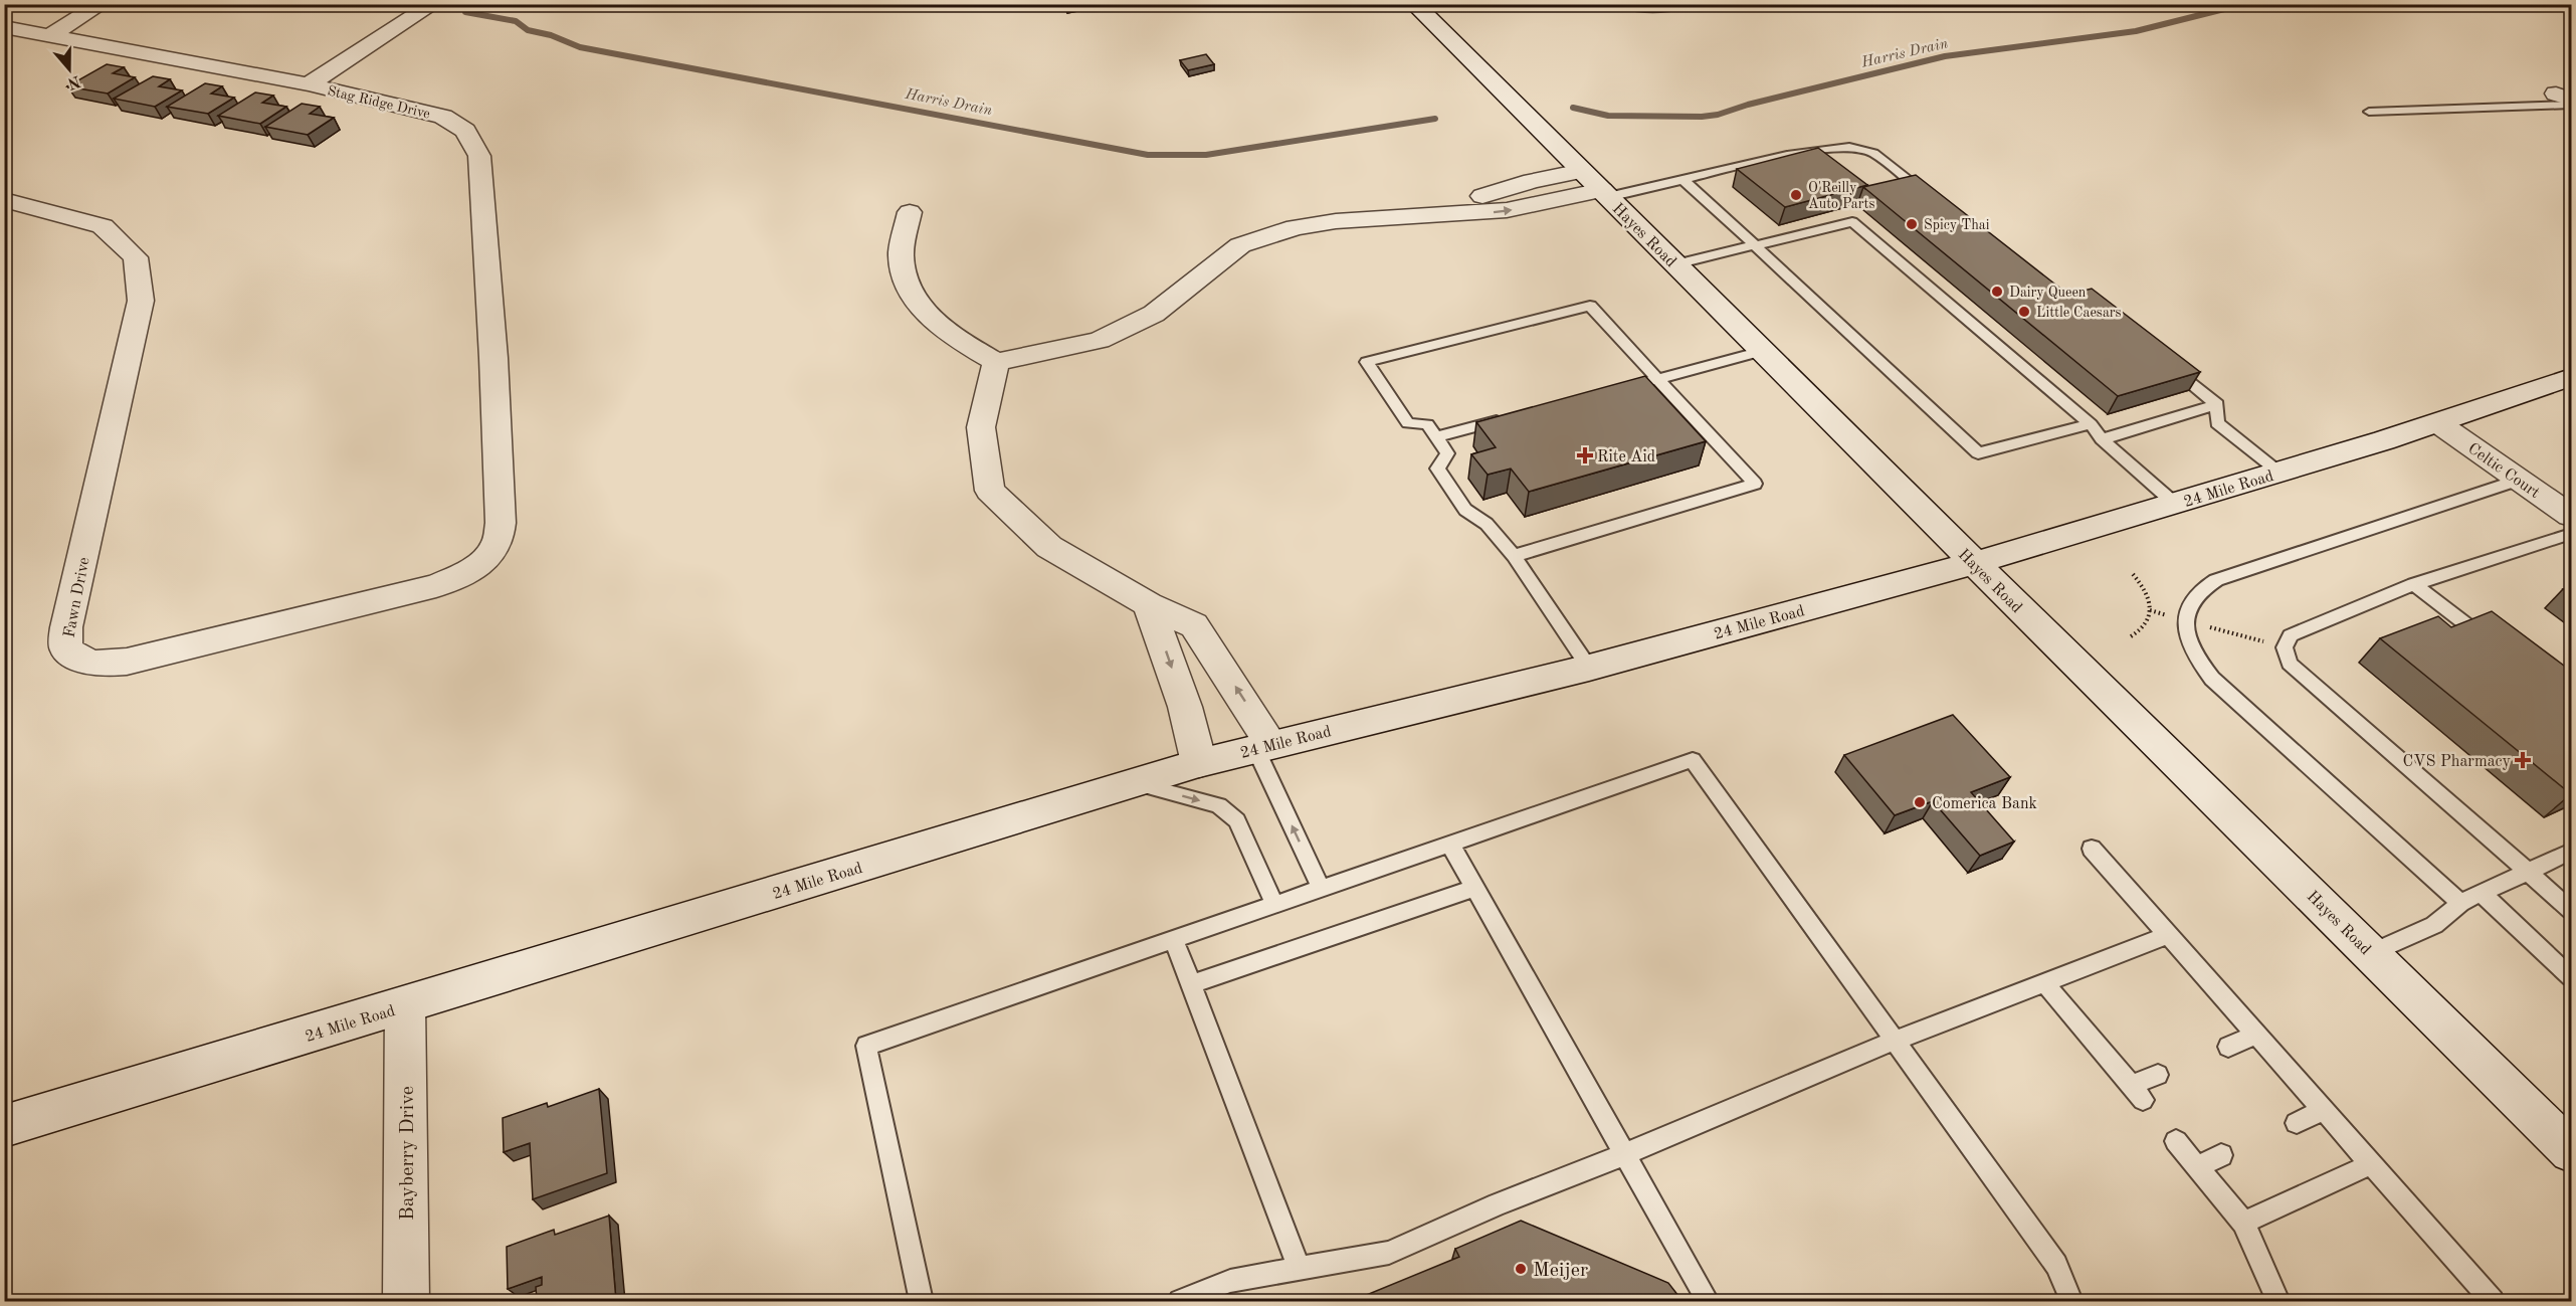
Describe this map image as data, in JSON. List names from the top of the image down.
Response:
{
  "streets": {
    "street": [
      "Stag Ridge Drive",
      "Hayes Road",
      "Celtic Court",
      "24 Mile Road",
      "Fawn Drive",
      "Bayberry Drive"
    ]
  },
  "crossings": [
    ["Stag Ridge Drive", "Fawn Drive"],
    ["Hayes Road", "24 Mile Road"],
    ["Celtic Court", "24 Mile Road"],
    ["24 Mile Road", "Bayberry Drive"]
  ],
  "water": ["Harris Drain"],
  "places": {
    "other": [
      "O'Reilly Auto Parts",
      "Spicy Thai",
      "Dairy Queen",
      "Little Caesars",
      "Comerica Bank",
      "Meijer"
    ],
    "health": ["Rite Aid", "CVS Pharmacy"]
  },
  "north": "bottom"
}
